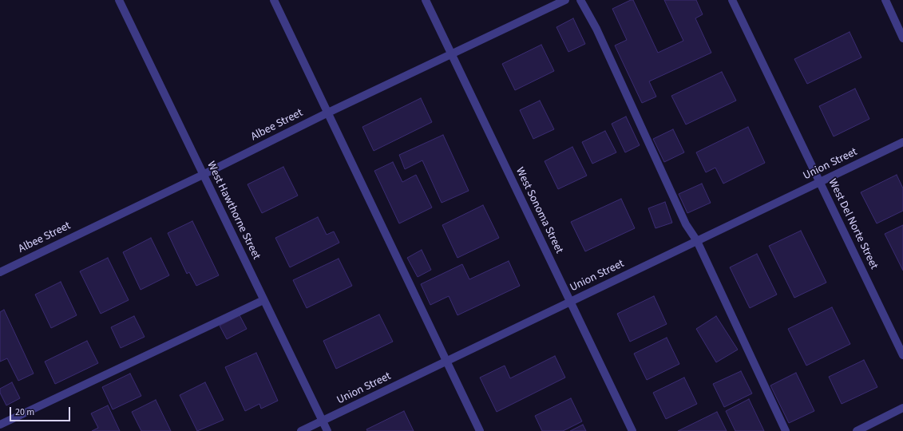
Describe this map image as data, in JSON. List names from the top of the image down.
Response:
{
  "streets": {
    "street": [
      "Albee Street",
      "Union Street",
      "West Hawthorne Street",
      "West Sonoma Street",
      "West Del Norte Street"
    ]
  },
  "crossings": [
    ["Albee Street", "West Hawthorne Street"],
    ["Albee Street", "West Sonoma Street"],
    ["Union Street", "West Hawthorne Street"],
    ["Union Street", "West Sonoma Street"],
    ["Union Street", "West Del Norte Street"]
  ],
  "scale_bar": "20 m"
}
